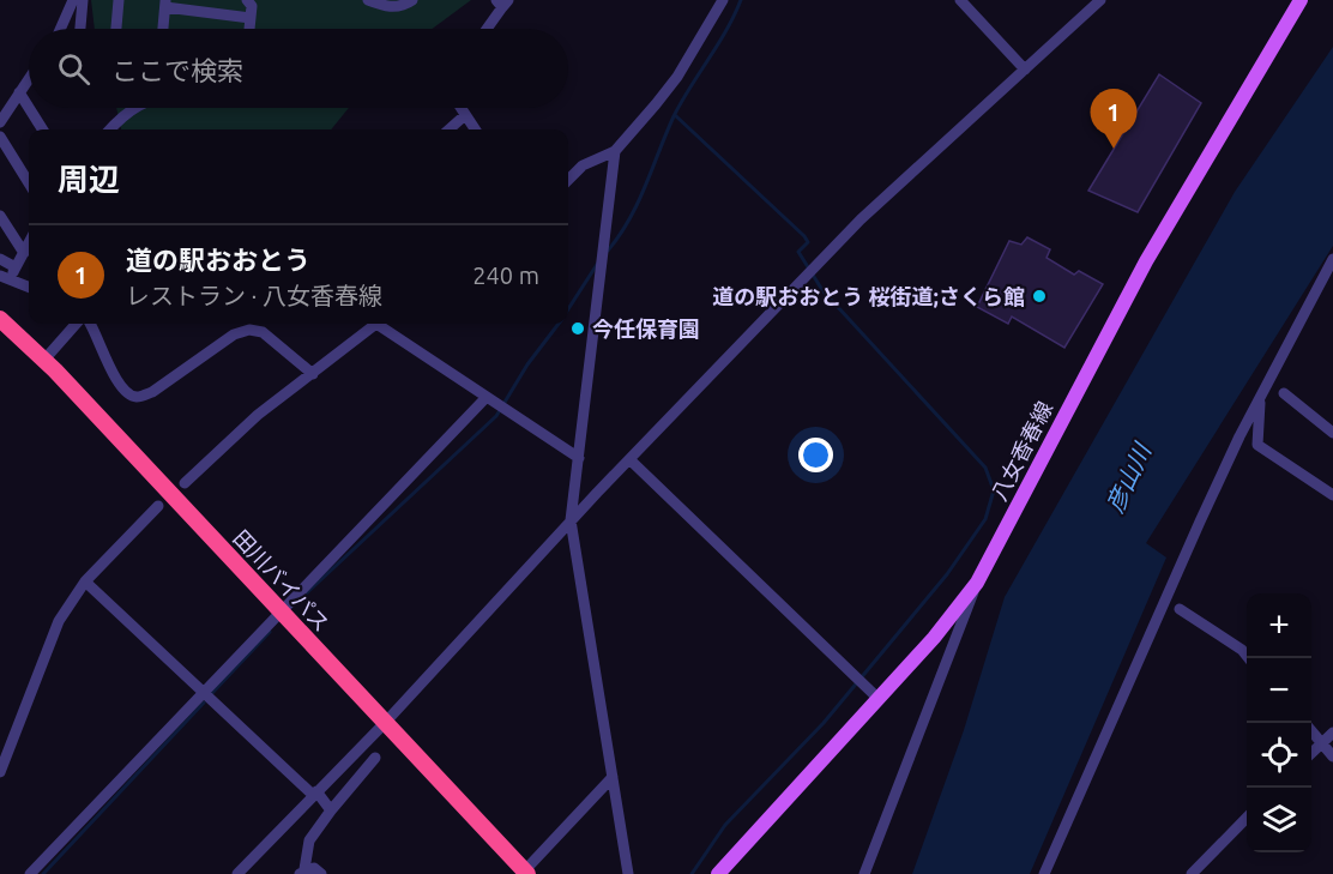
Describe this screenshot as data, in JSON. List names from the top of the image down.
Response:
{
  "streets": {
    "highway": ["田川バイパス"],
    "main road": ["八女香春線"]
  },
  "water": ["彦山川"],
  "places": ["道の駅おおとう 桜街道;さくら館", "今任保育園"],
  "page": {
    "search": "ここで検索",
    "pins": "1",
    "heading": "周辺",
    "list": [
      {
        "mark": "1",
        "name": "道の駅おおとう",
        "note": "レストラン · 八女香春線",
        "value": "240 m"
      }
    ],
    "map_buttons": ["+", "−"]
  }
}
